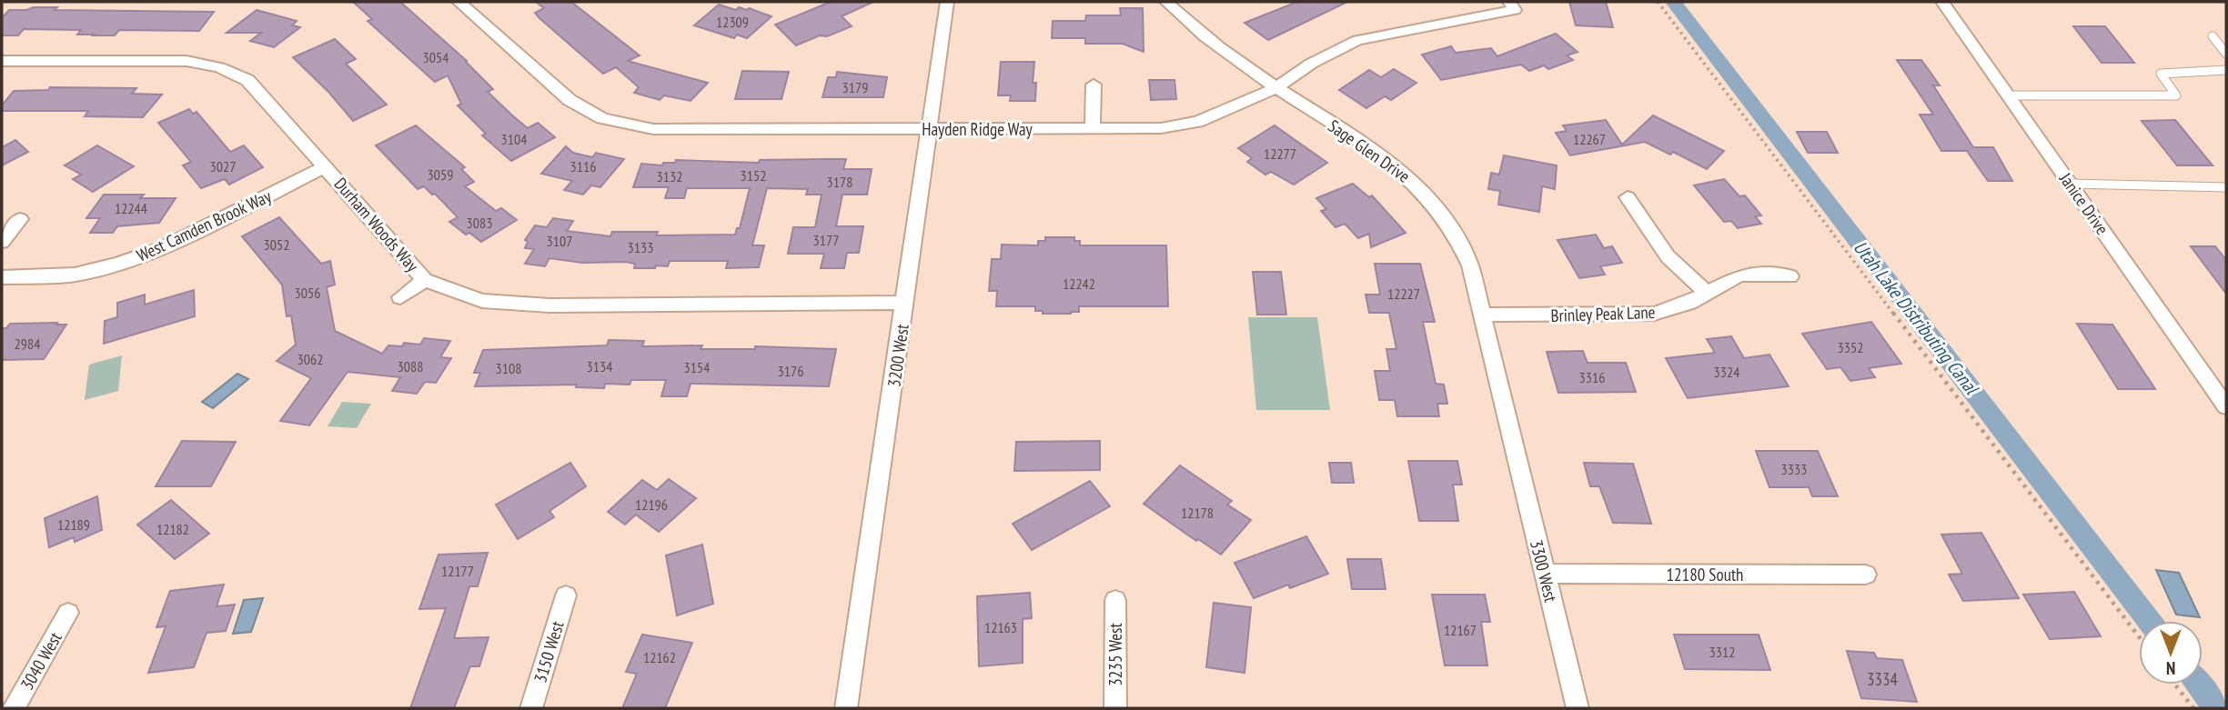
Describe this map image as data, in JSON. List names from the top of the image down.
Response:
{
  "streets": {
    "street": [
      "Hayden Ridge Way",
      "Sage Glen Drive",
      "Janice Drive",
      "Durham Woods Way",
      "West Camden Brook Way",
      "Brinley Peak Lane",
      "3200 West",
      "3300 West",
      "12180 South",
      "3150 West",
      "3235 West",
      "3040 West"
    ]
  },
  "crossings": [
    ["Hayden Ridge Way", "Sage Glen Drive"],
    ["Hayden Ridge Way", "3200 West"],
    ["Sage Glen Drive", "Brinley Peak Lane"],
    ["Sage Glen Drive", "3300 West"],
    ["Durham Woods Way", "West Camden Brook Way"],
    ["Durham Woods Way", "3200 West"],
    ["3300 West", "12180 South"]
  ],
  "water": ["Utah Lake Distributing Canal"],
  "house_numbers": [
    "12309",
    "3054",
    "3179",
    "3104",
    "12267",
    "12277",
    "3027",
    "3116",
    "3059",
    "3152",
    "3132",
    "3178",
    "12244",
    "3083",
    "3177",
    "3107",
    "3052",
    "3133",
    "12242",
    "3056",
    "12227",
    "2984",
    "3352",
    "3062",
    "3088",
    "3134",
    "3154",
    "3108",
    "3176",
    "3324",
    "3316",
    "3333",
    "12196",
    "12178",
    "12189",
    "12182",
    "12177",
    "12163",
    "12167",
    "3312",
    "12162",
    "3334"
  ],
  "north": "bottom"
}
